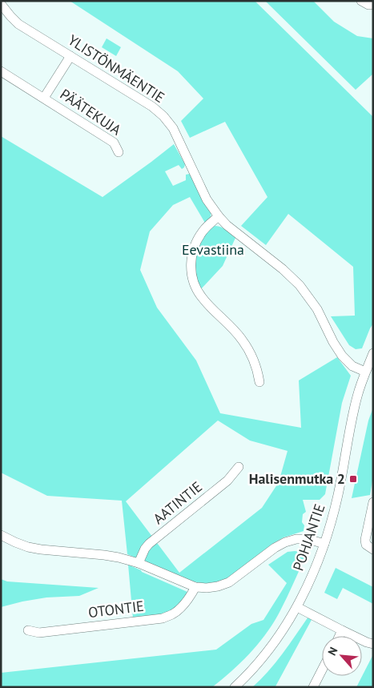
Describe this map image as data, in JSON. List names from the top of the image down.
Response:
{
  "streets": {
    "street": [
      "YLISTÖNMÄENTIE",
      "PÄÄTEKUJA",
      "AATINTIE",
      "POHJANTIE",
      "OTONTIE"
    ]
  },
  "crossings": [
    ["YLISTÖNMÄENTIE", "PÄÄTEKUJA"],
    ["YLISTÖNMÄENTIE", "POHJANTIE"]
  ],
  "parks": ["Eevastiina"],
  "places": {
    "transit": ["Halisenmutka 2"]
  },
  "north": "top left"
}
